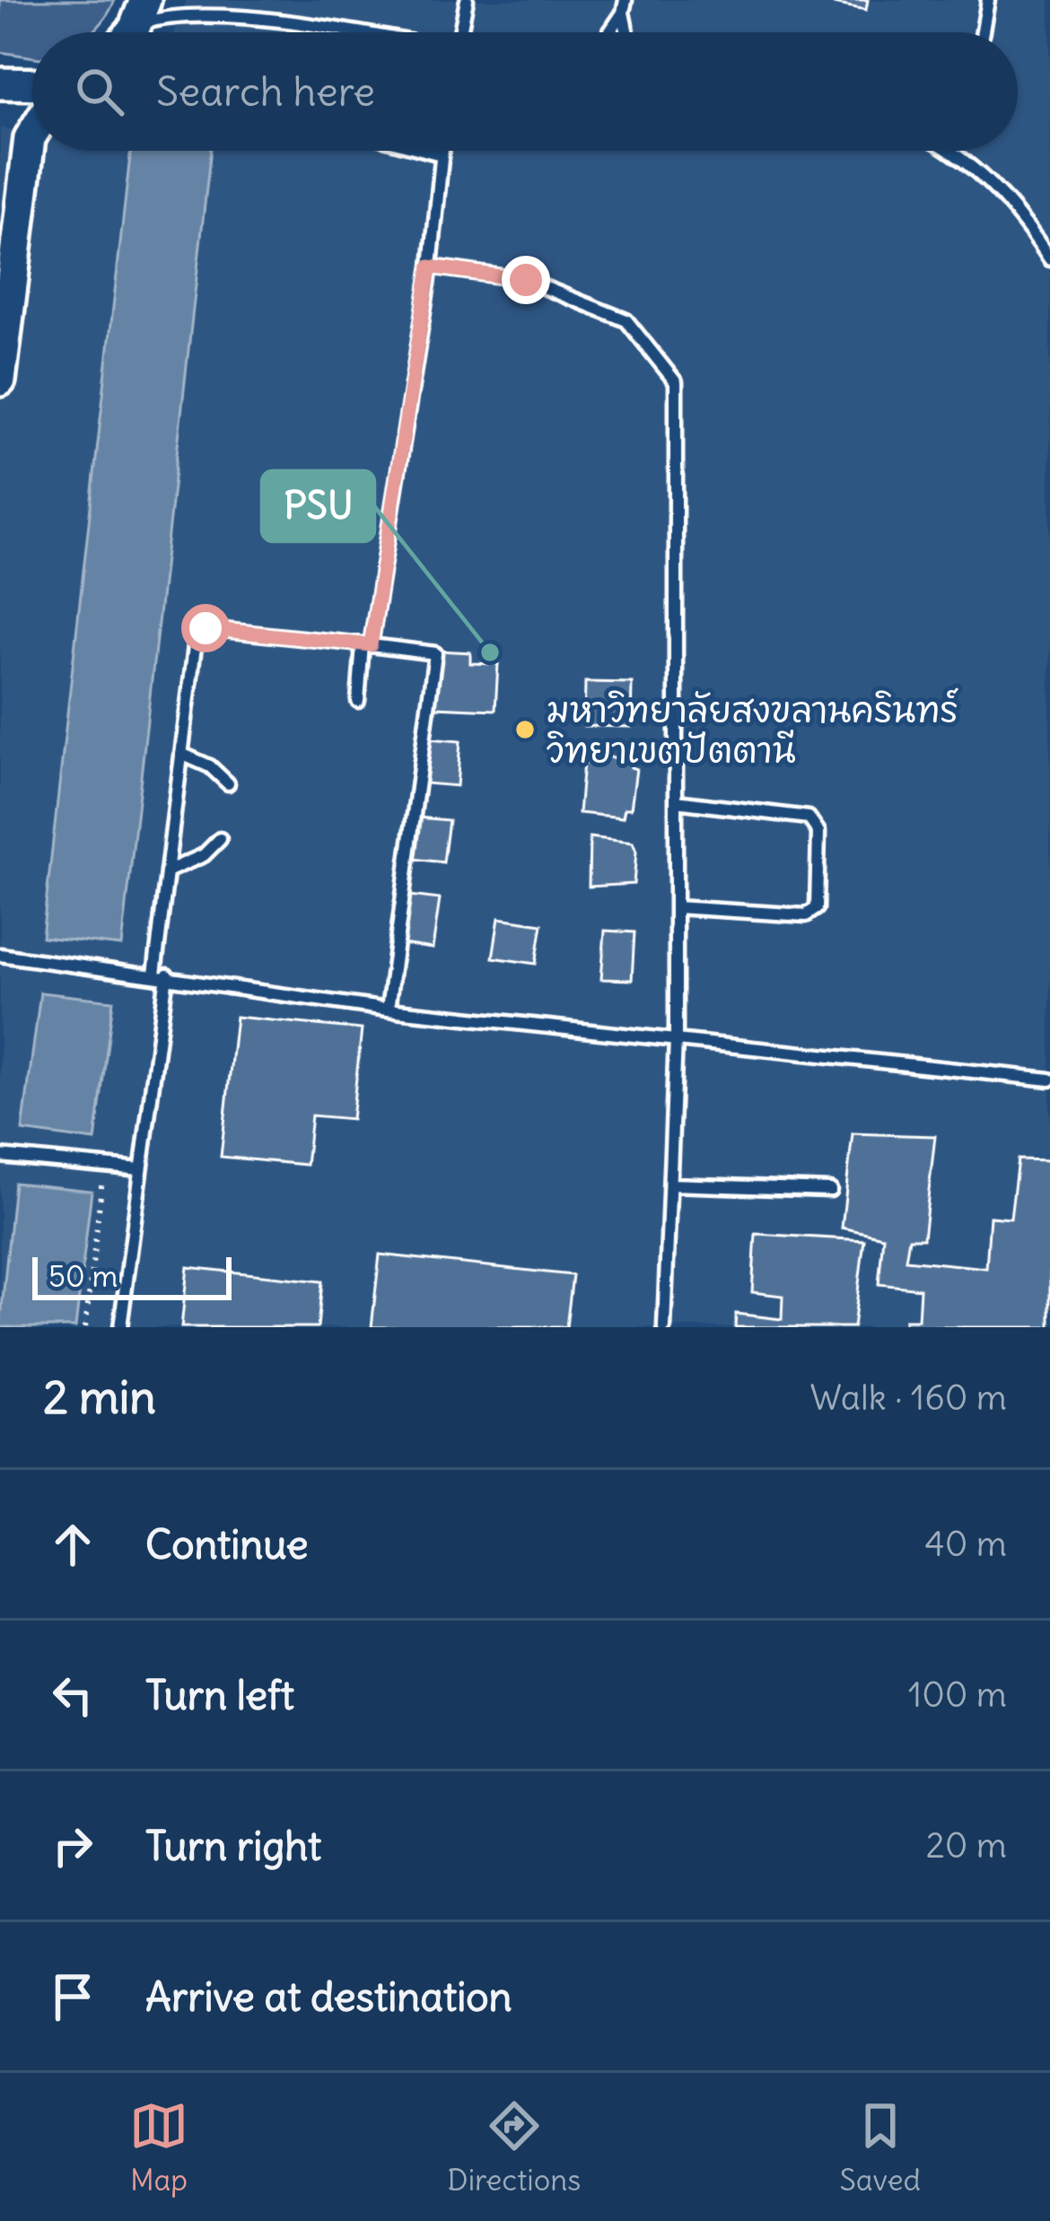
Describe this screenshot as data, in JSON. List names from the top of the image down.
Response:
{
  "places": ["PSU", "มหาวิทยาลัยสงขลานครินทร์ วิทยาเขตปัตตานี"],
  "scale_bar": "50 m",
  "page": {
    "search": "Search here",
    "scale": "50 m",
    "heading": ["2 min", "Walk · 160 m"],
    "list": [
      ["Continue", "40 m"],
      ["Turn left", "100 m"],
      ["Turn right", "20 m"],
      "Arrive at destination"
    ],
    "nav": ["Map", "Directions", "Saved"]
  }
}
